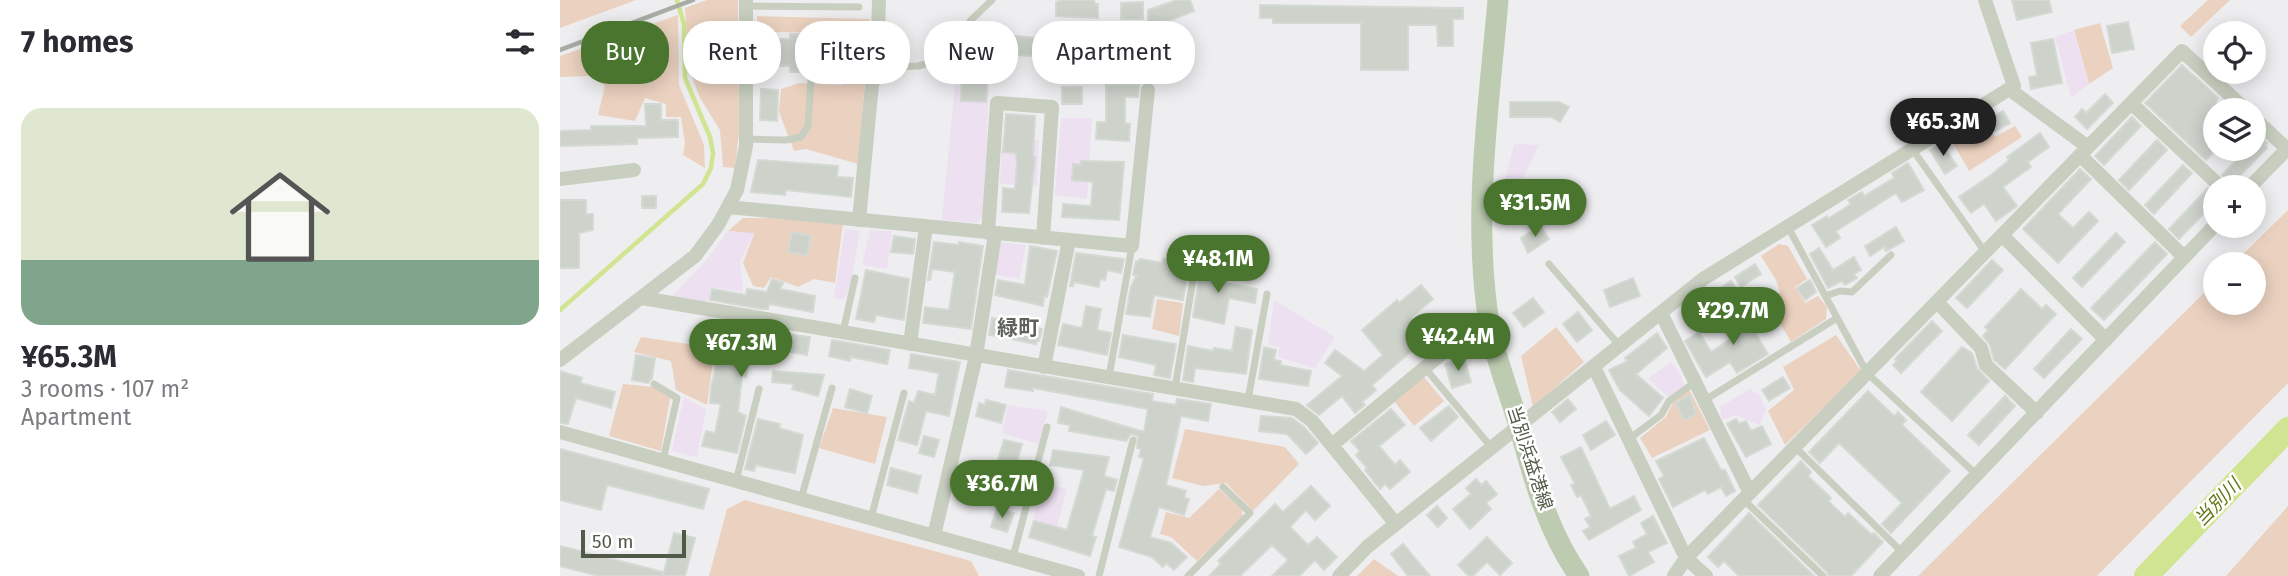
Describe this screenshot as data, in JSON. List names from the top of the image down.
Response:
{
  "streets": {
    "main road": ["当別浜益港線"]
  },
  "districts": ["緑町"],
  "water": ["当別川"],
  "scale_bar": "50 m",
  "page": {
    "heading": "7 homes",
    "map_buttons": ["+", "−"],
    "chip": [
      "Buy",
      "Rent",
      "Filters",
      "New",
      "Apartment"
    ],
    "list": [
      {
        "name": "¥65.3M",
        "note": "3 rooms · 107 m² · Apartment"
      }
    ],
    "price": [
      "¥65.3M",
      "¥31.5M",
      "¥48.1M",
      "¥29.7M",
      "¥42.4M",
      "¥67.3M",
      "¥36.7M"
    ],
    "scale": "50 m"
  }
}
